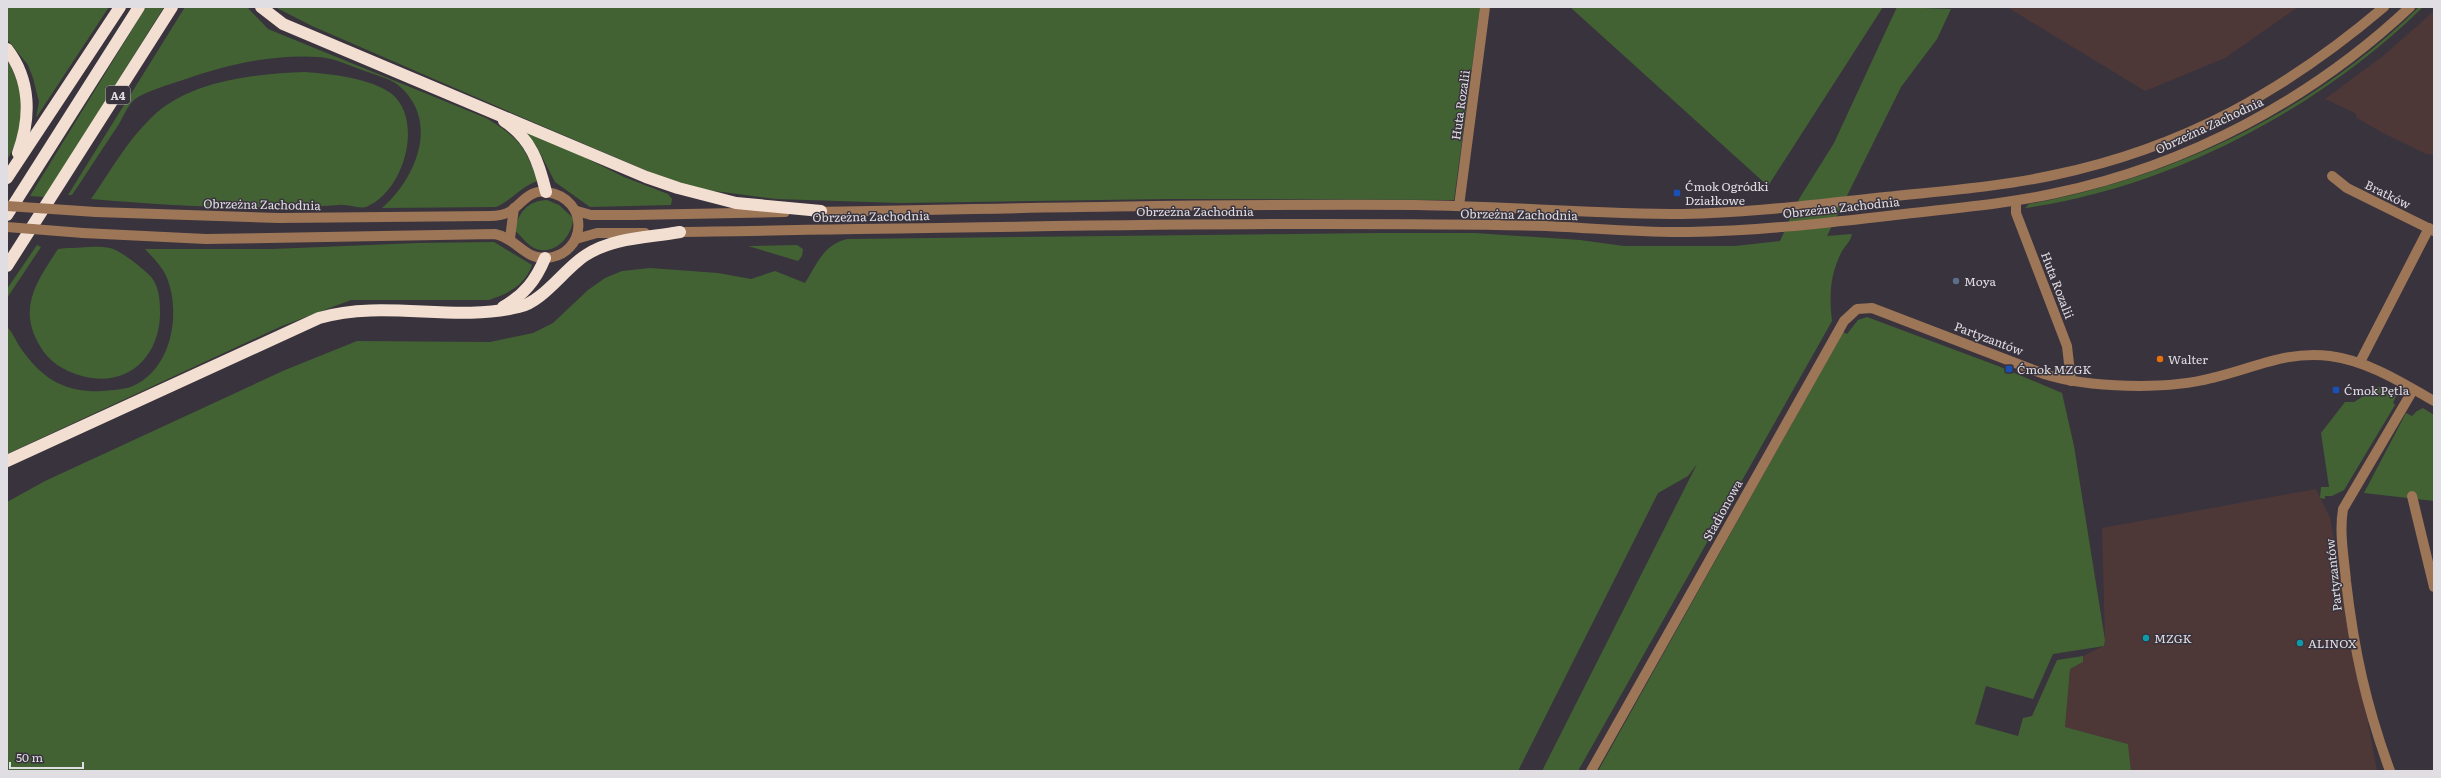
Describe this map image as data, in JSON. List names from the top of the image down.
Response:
{
  "streets": {
    "highway": ["A4"],
    "street": [
      "Huta Rozalii",
      "Obrzeżna Zachodnia",
      "Bratków",
      "Partyzantów",
      "Stadionowa"
    ]
  },
  "crossings": [
    ["Huta Rozalii", "Obrzeżna Zachodnia"],
    ["Huta Rozalii", "Partyzantów"],
    ["Partyzantów", "Stadionowa"]
  ],
  "places": {
    "transit": ["Ćmok Ogródki Działkowe", "Ćmok MZGK", "Ćmok Pętla"],
    "other": [
      "Moya",
      "Walter",
      "MZGK",
      "ALINOX"
    ]
  },
  "scale_bar": "50 m"
}
